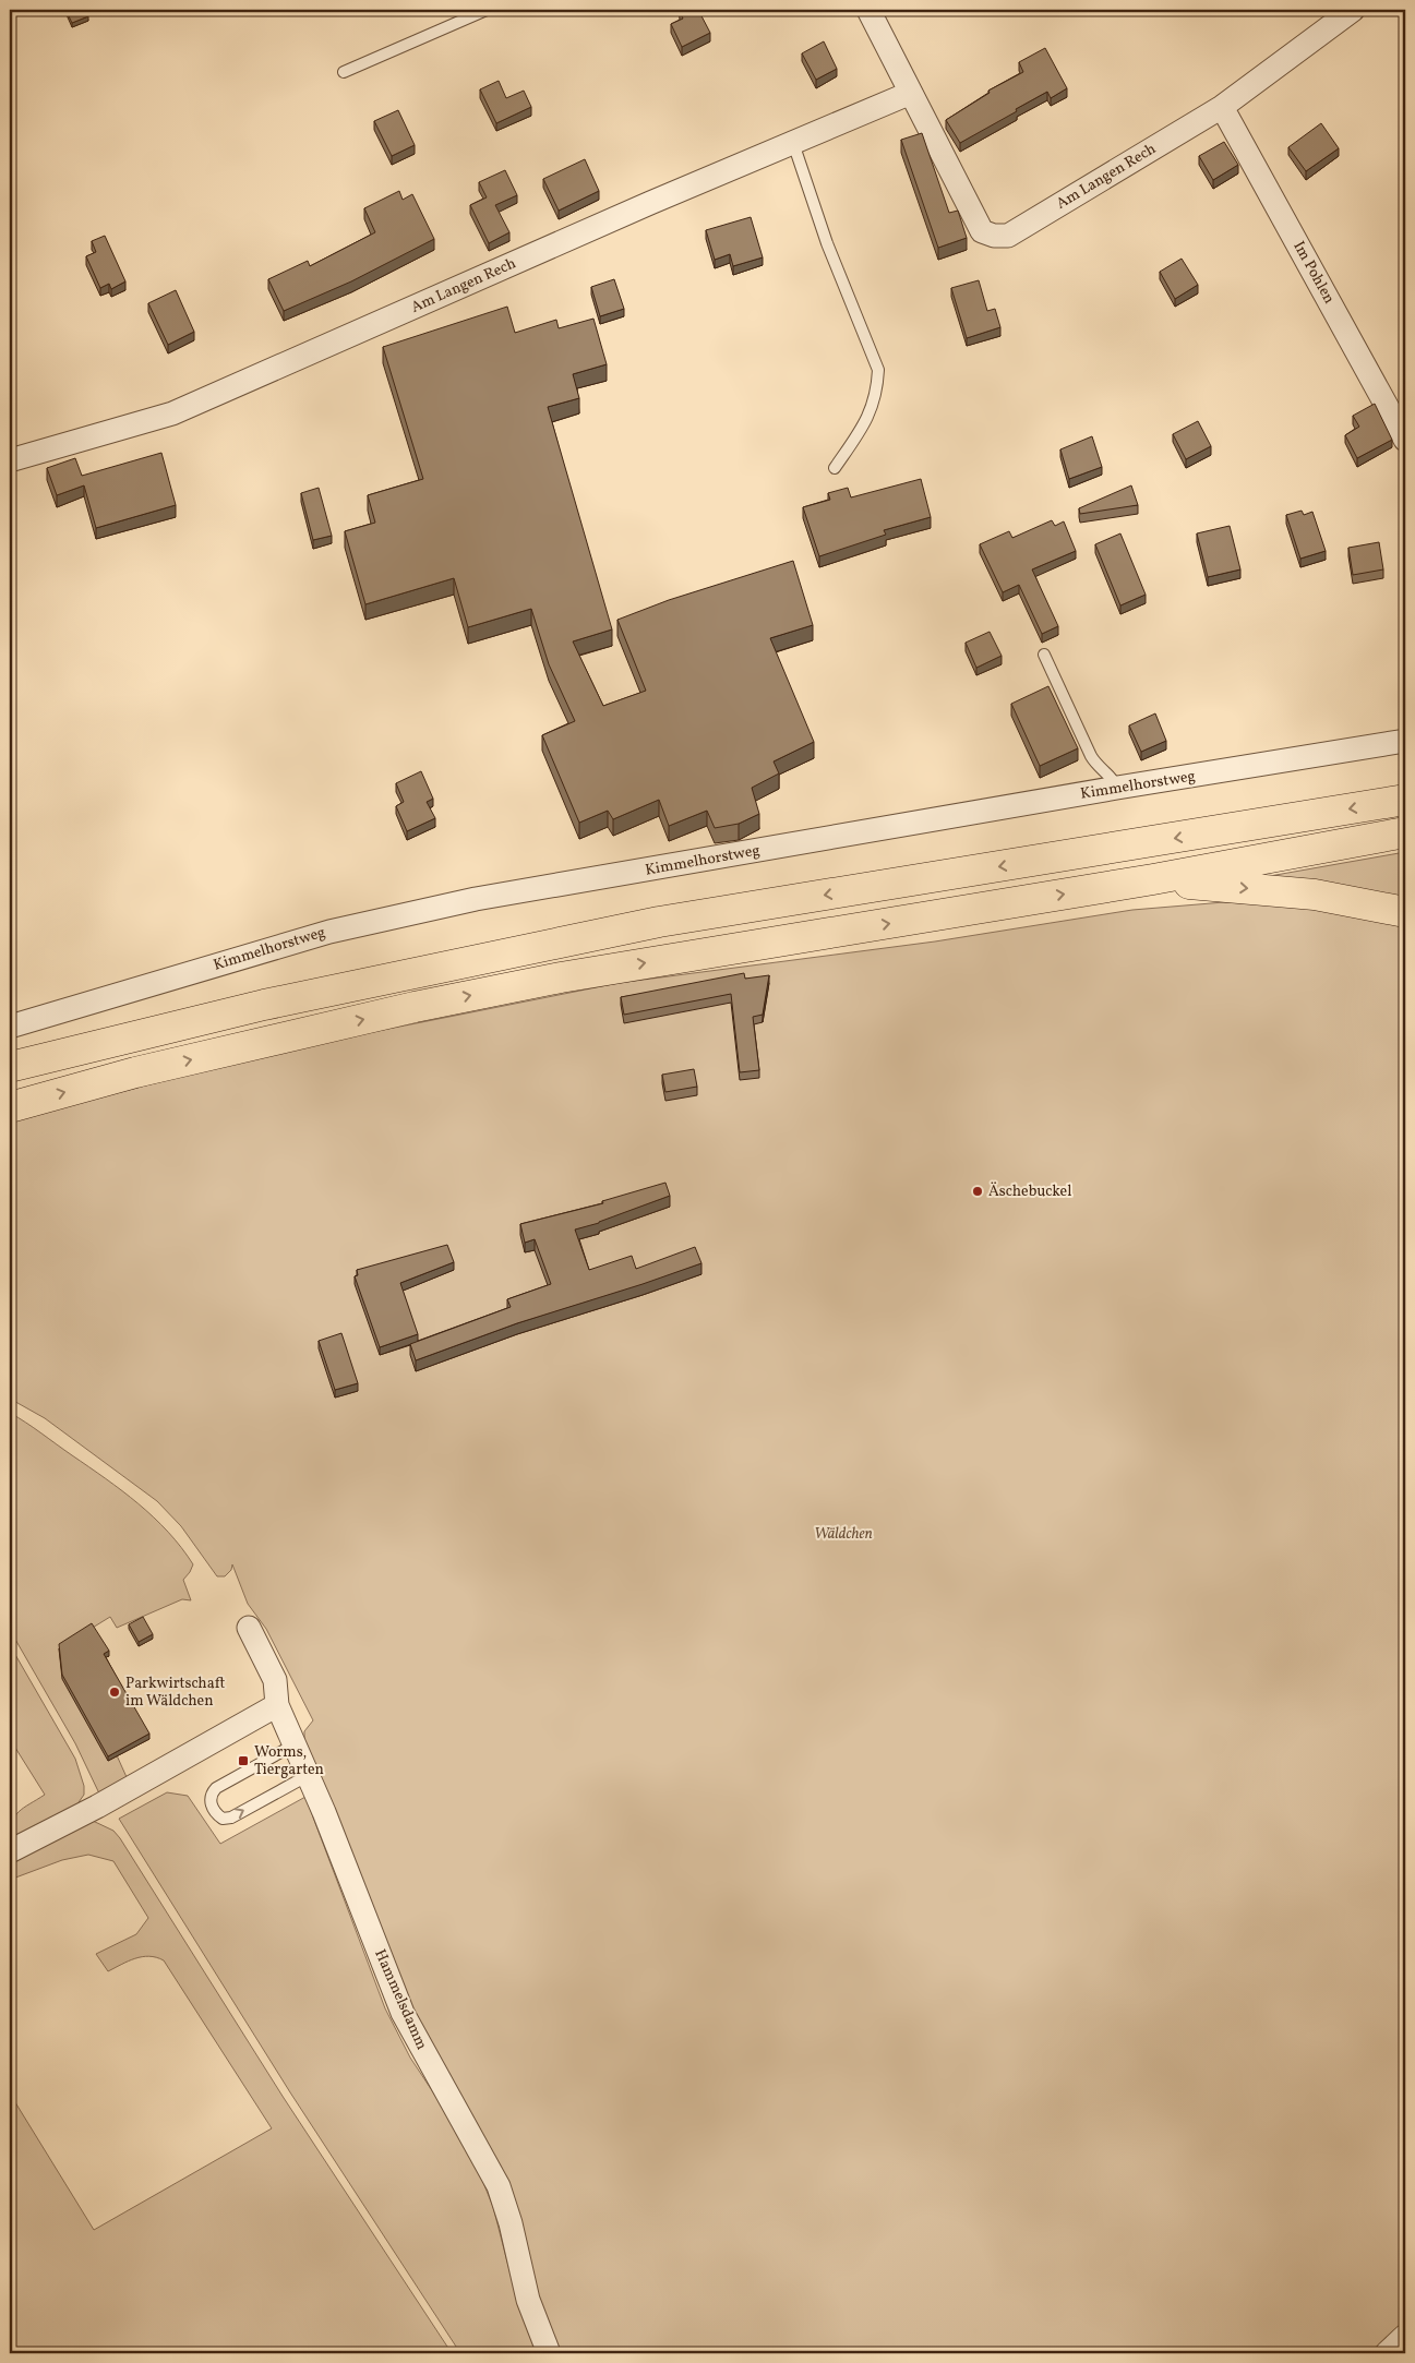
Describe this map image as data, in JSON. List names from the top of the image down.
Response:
{
  "streets": {
    "street": [
      "Am Langen Rech",
      "Im Pohlen",
      "Kimmelhorstweg",
      "Hammelsdamm"
    ]
  },
  "crossings": [
    ["Am Langen Rech", "Im Pohlen"]
  ],
  "parks": ["Wäldchen"],
  "places": {
    "other": ["Äschebuckel", "Parkwirtschaft im Wäldchen"],
    "transit": ["Worms, Tiergarten"]
  }
}
